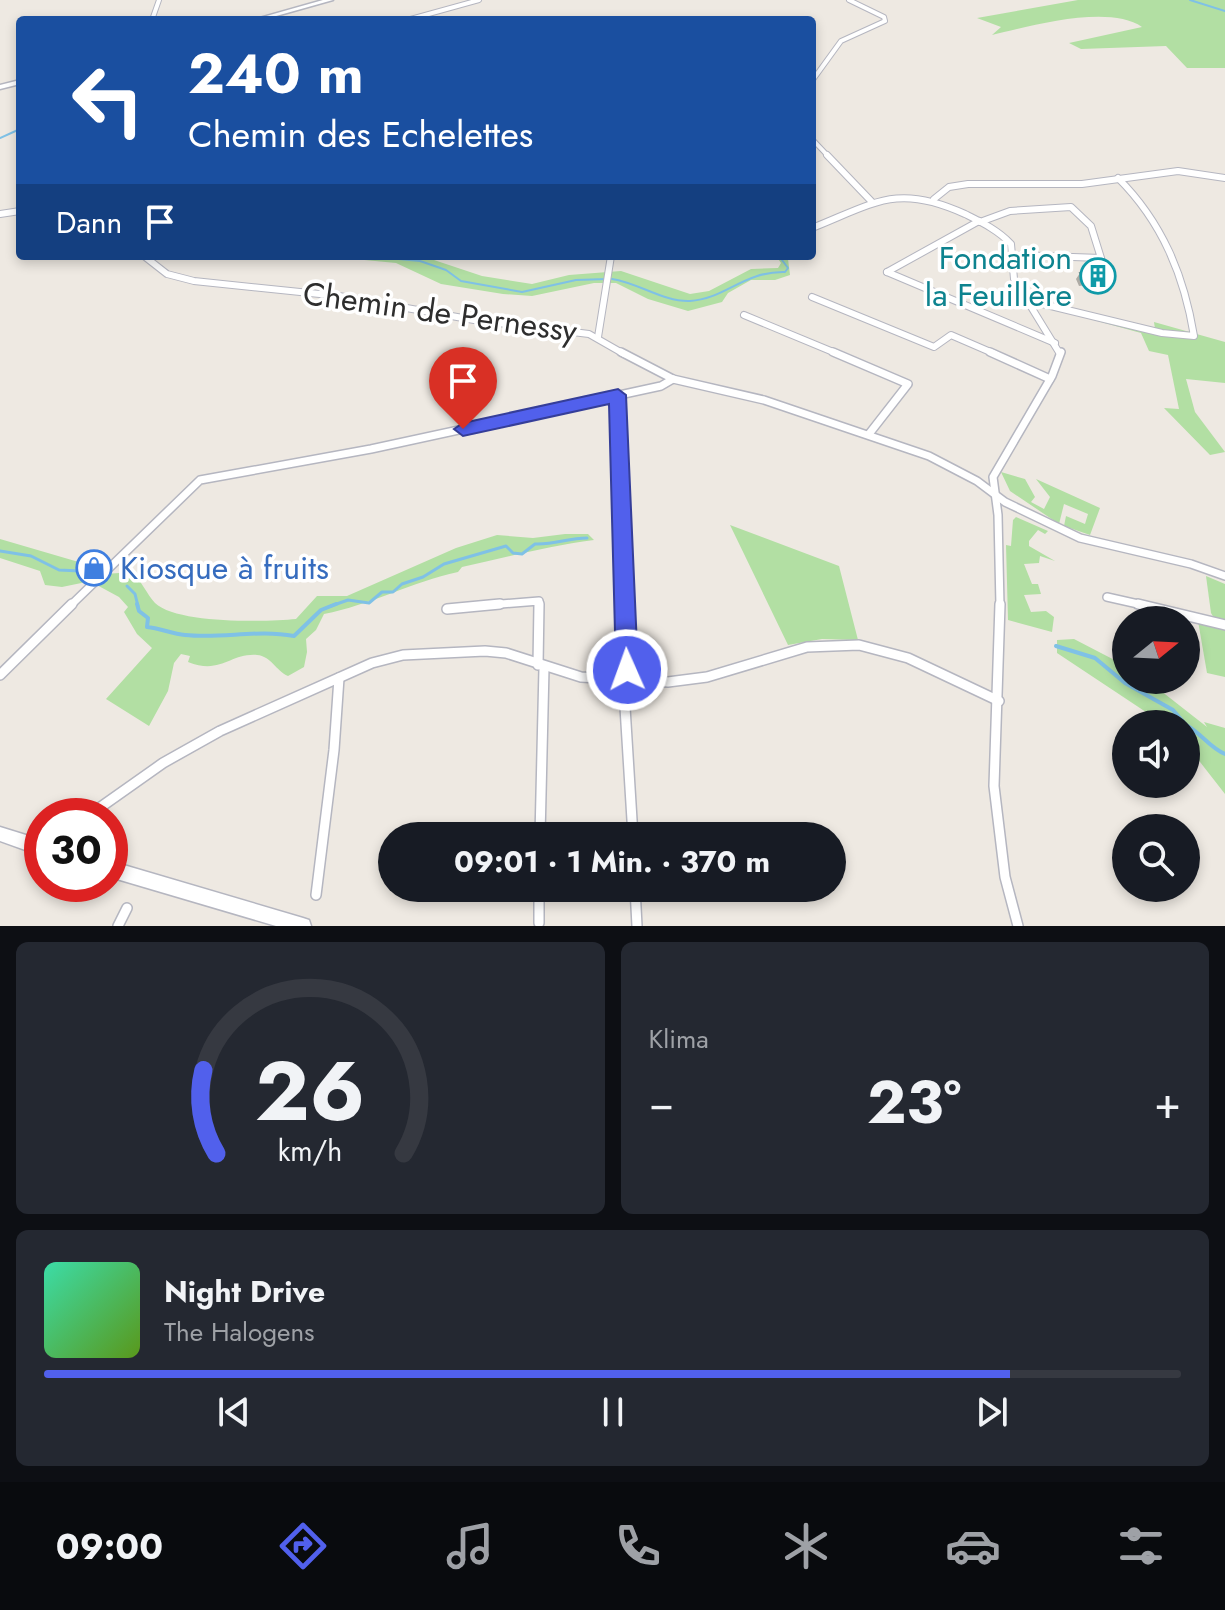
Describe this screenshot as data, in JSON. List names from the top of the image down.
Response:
{
  "streets": {
    "street": ["Chemin de Pernessy"]
  },
  "places": {
    "building": ["Fondation la Feuillère"],
    "shop": ["Kiosque à fruits"]
  },
  "north": "right",
  "page": {
    "turn": ["240 m", "Chemin des Echelettes"],
    "then": "Dann",
    "limit": "30",
    "trip": "09:01 · 1 Min. · 370 m",
    "tile": "Klima",
    "heat": ["−", "23°", "+"],
    "song": ["Night Drive", "The Halogens"],
    "tabs": "09:00",
    "gauge": ["26", "km/h"]
  }
}
